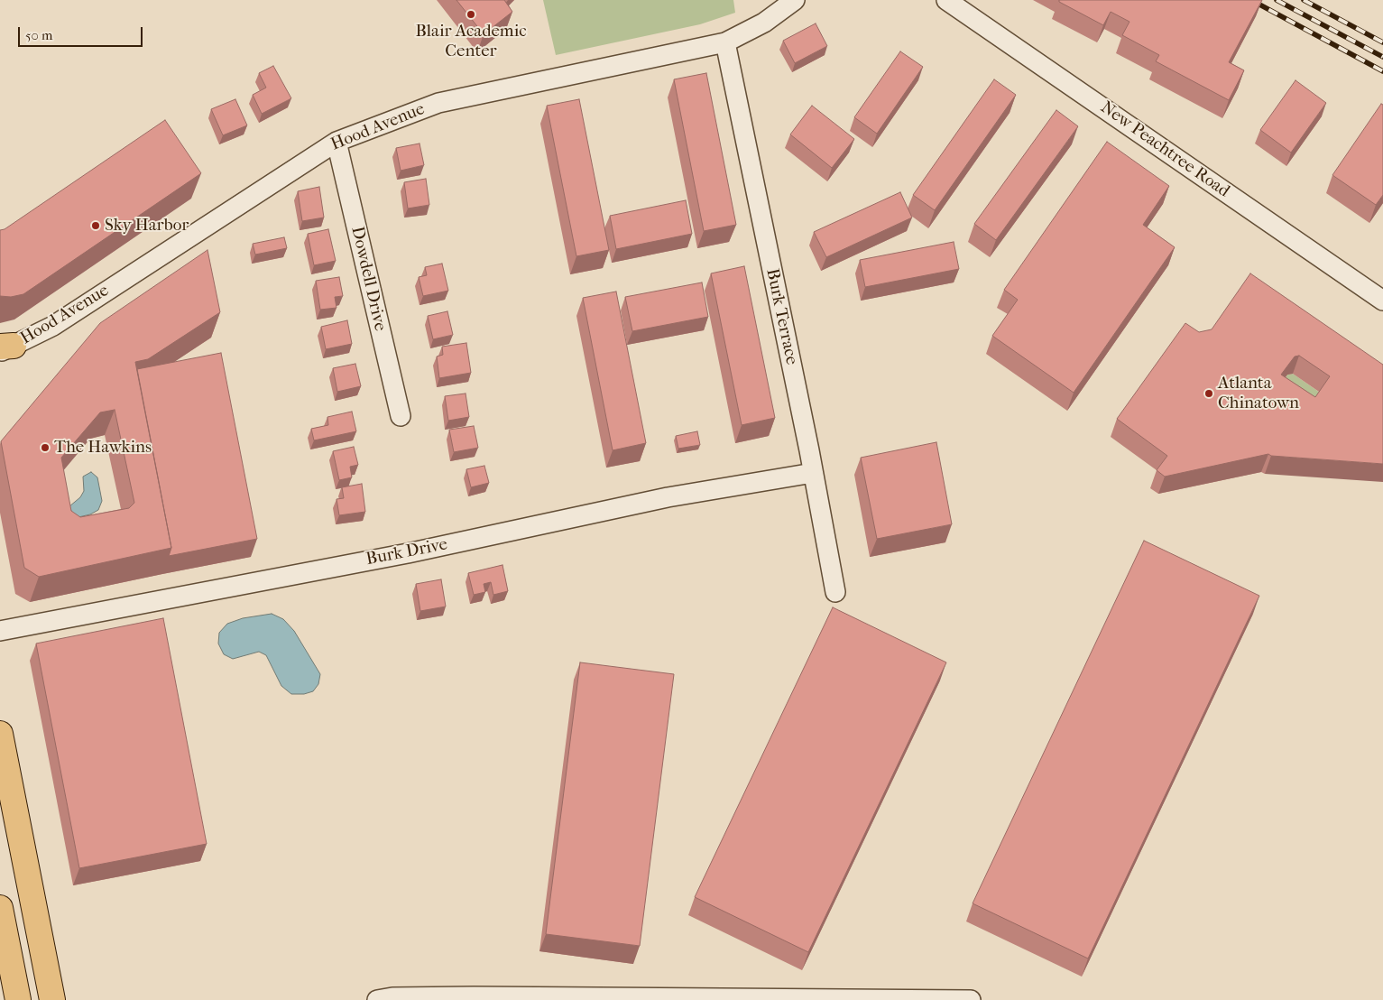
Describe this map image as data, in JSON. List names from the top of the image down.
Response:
{
  "streets": {
    "street": [
      "Hood Avenue",
      "New Peachtree Road",
      "Dowdell Drive",
      "Burk Terrace",
      "Burk Drive"
    ]
  },
  "crossings": [
    ["Hood Avenue", "Dowdell Drive"],
    ["Hood Avenue", "Burk Terrace"],
    ["Burk Terrace", "Burk Drive"]
  ],
  "places": [
    "Blair Academic Center",
    "Sky Harbor",
    "Atlanta Chinatown",
    "The Hawkins"
  ],
  "scale_bar": "50 m"
}
